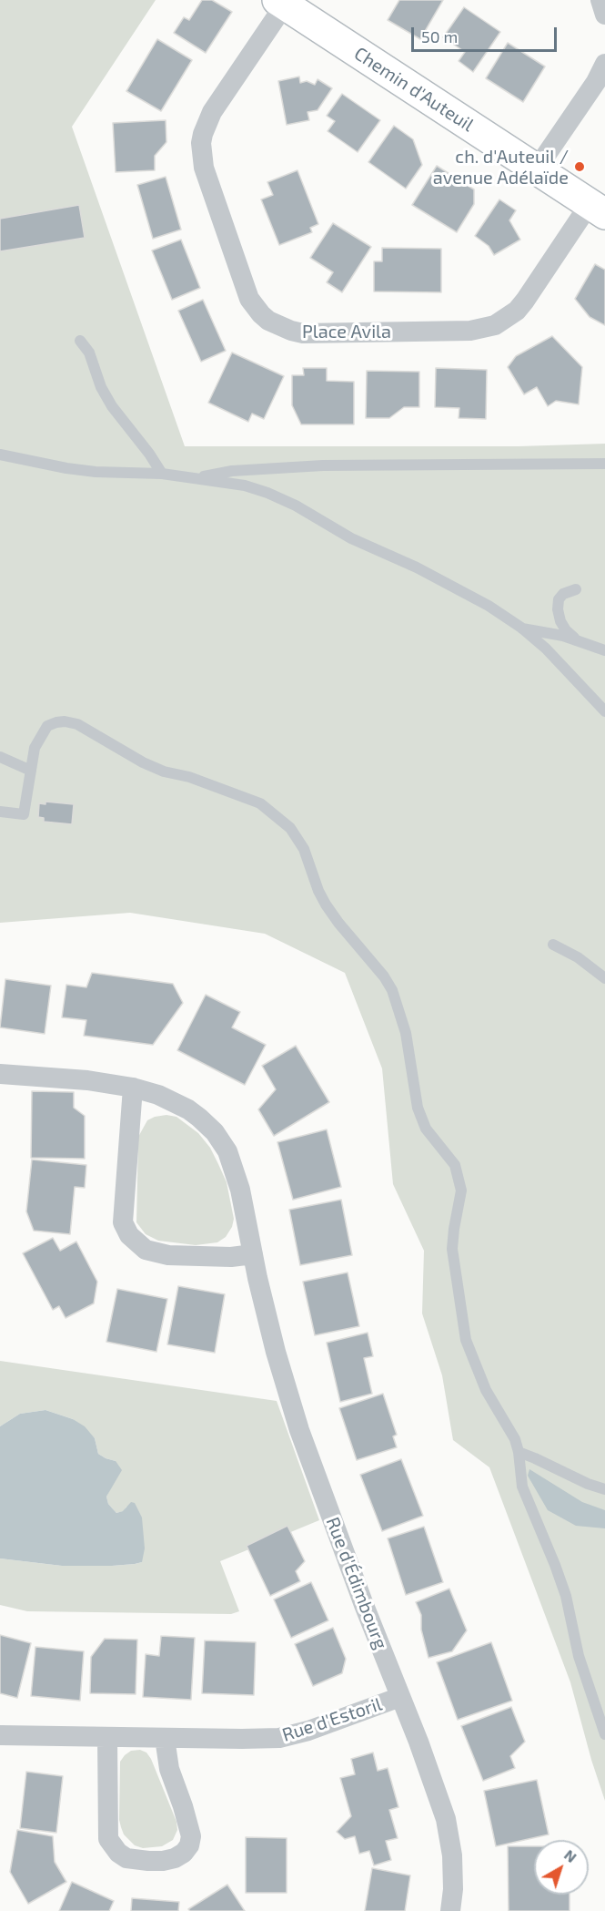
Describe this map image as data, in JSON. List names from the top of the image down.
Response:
{
  "streets": {
    "street": [
      "Chemin d'Auteuil",
      "Place Avila",
      "Rue d'Édimbourg",
      "Rue d'Estoril"
    ]
  },
  "crossings": [
    ["Chemin d'Auteuil", "Place Avila"],
    ["Rue d'Édimbourg", "Rue d'Estoril"]
  ],
  "places": ["ch. d'Auteuil / avenue Adélaïde"],
  "scale_bar": "50 m",
  "north": "top right"
}
